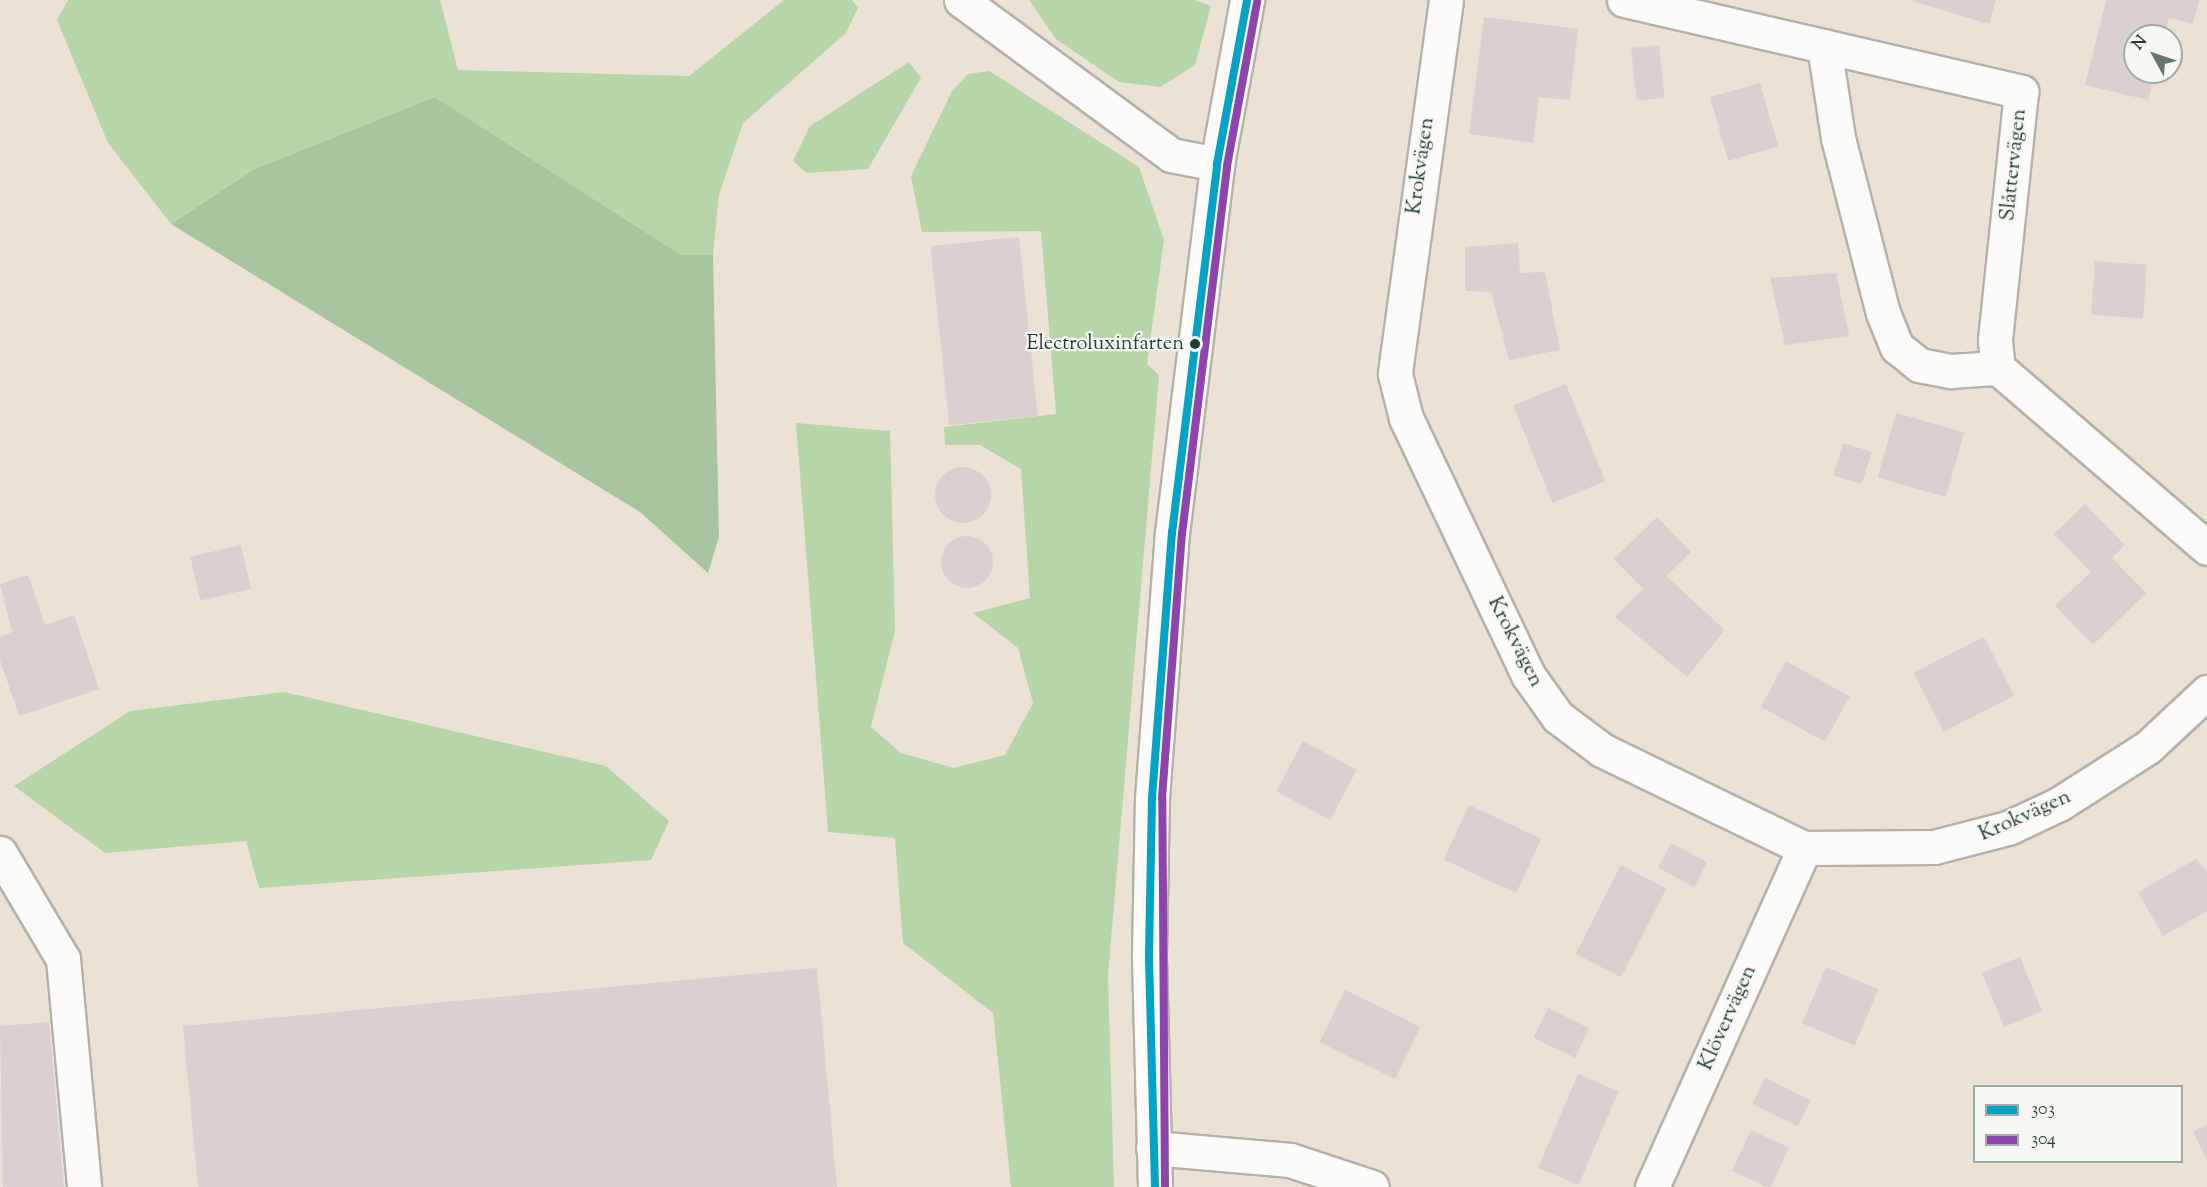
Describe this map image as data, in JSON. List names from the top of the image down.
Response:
{
  "streets": {
    "street": ["Slåttervägen", "Krokvägen", "Klövervägen"]
  },
  "crossings": [
    ["Krokvägen", "Klövervägen"]
  ],
  "places": ["Electroluxinfarten"],
  "lines": ["transit line 303", "transit line 304"],
  "legend": ["303", "304"],
  "north": "top left"
}
